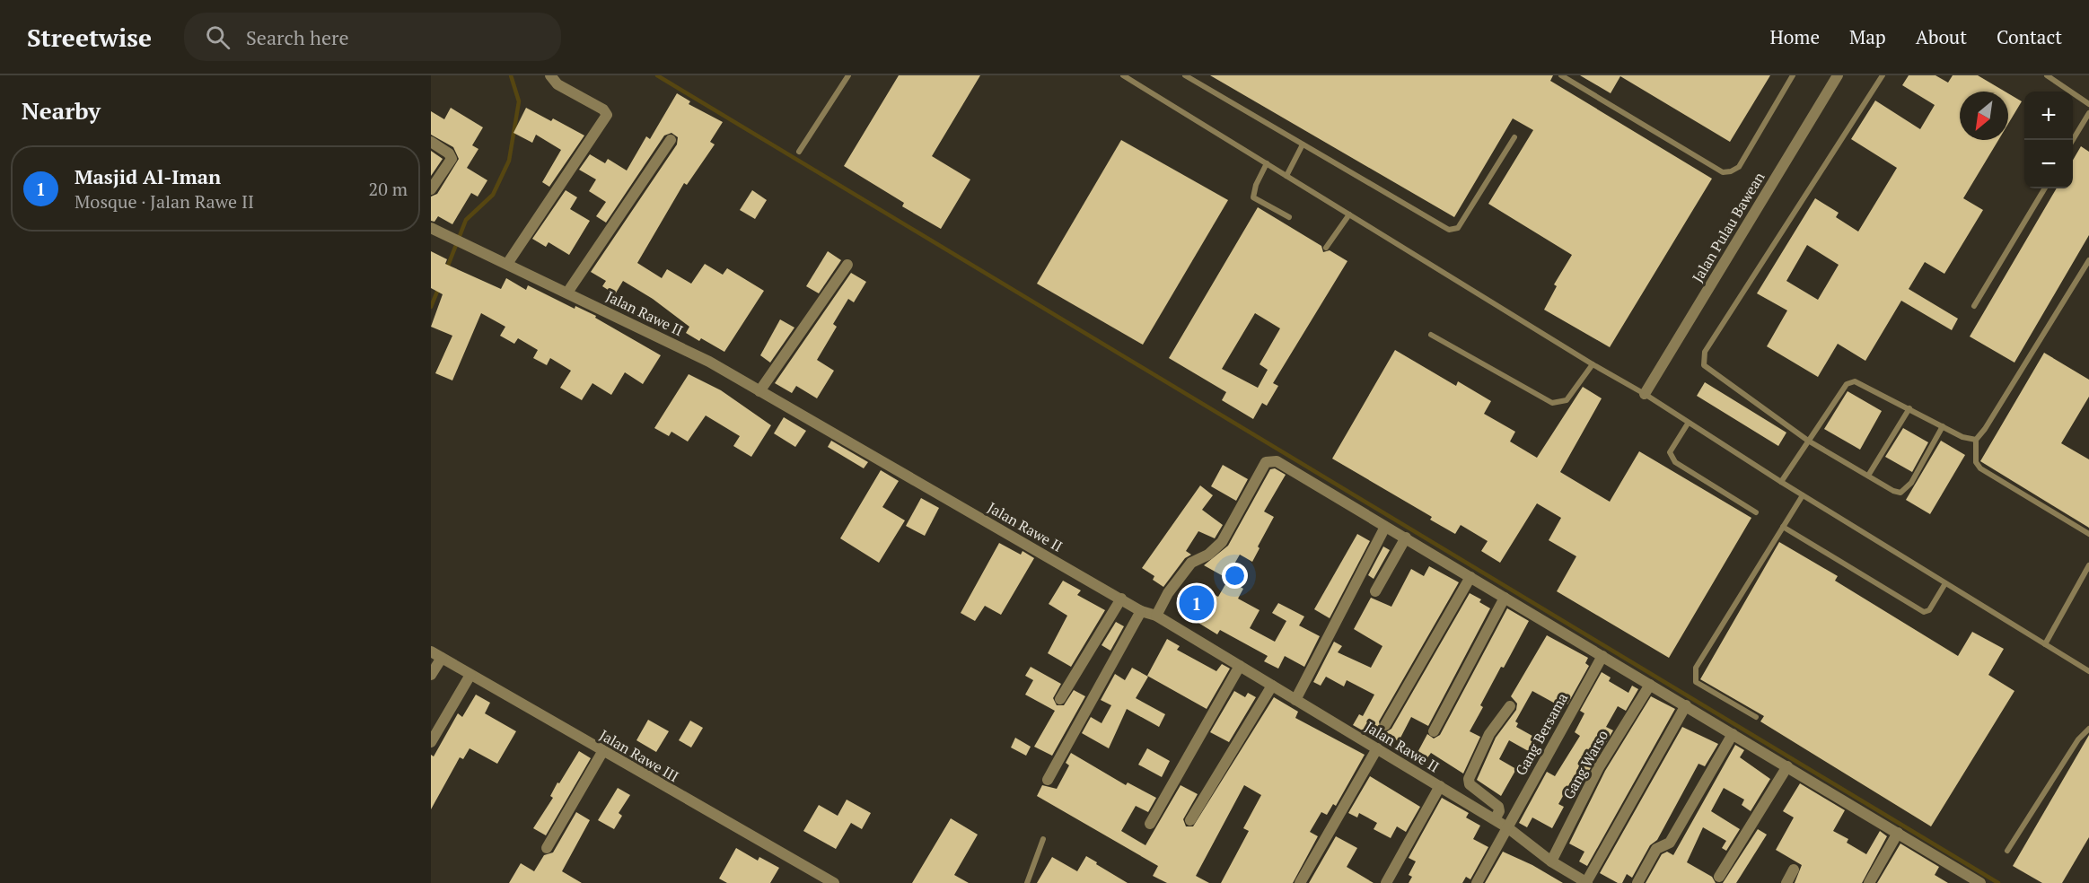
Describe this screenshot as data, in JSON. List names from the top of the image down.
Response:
{
  "streets": {
    "street": [
      "Jalan Pulau Bawean",
      "Jalan Rawe II",
      "Gang Bersama",
      "Jalan Rawe III",
      "Gang Warso"
    ]
  },
  "crossings": [
    ["Jalan Rawe II", "Gang Bersama"],
    ["Jalan Rawe II", "Gang Warso"]
  ],
  "north": "bottom left",
  "page": {
    "header": "Streetwise",
    "search": "Search here",
    "nav": [
      "Home",
      "Map",
      "About",
      "Contact"
    ],
    "heading": "Nearby",
    "map_buttons": ["+", "−"],
    "list": [
      {
        "mark": "1",
        "name": "Masjid Al-Iman",
        "note": "Mosque · Jalan Rawe II",
        "value": "20 m"
      }
    ],
    "pins": "1"
  }
}
